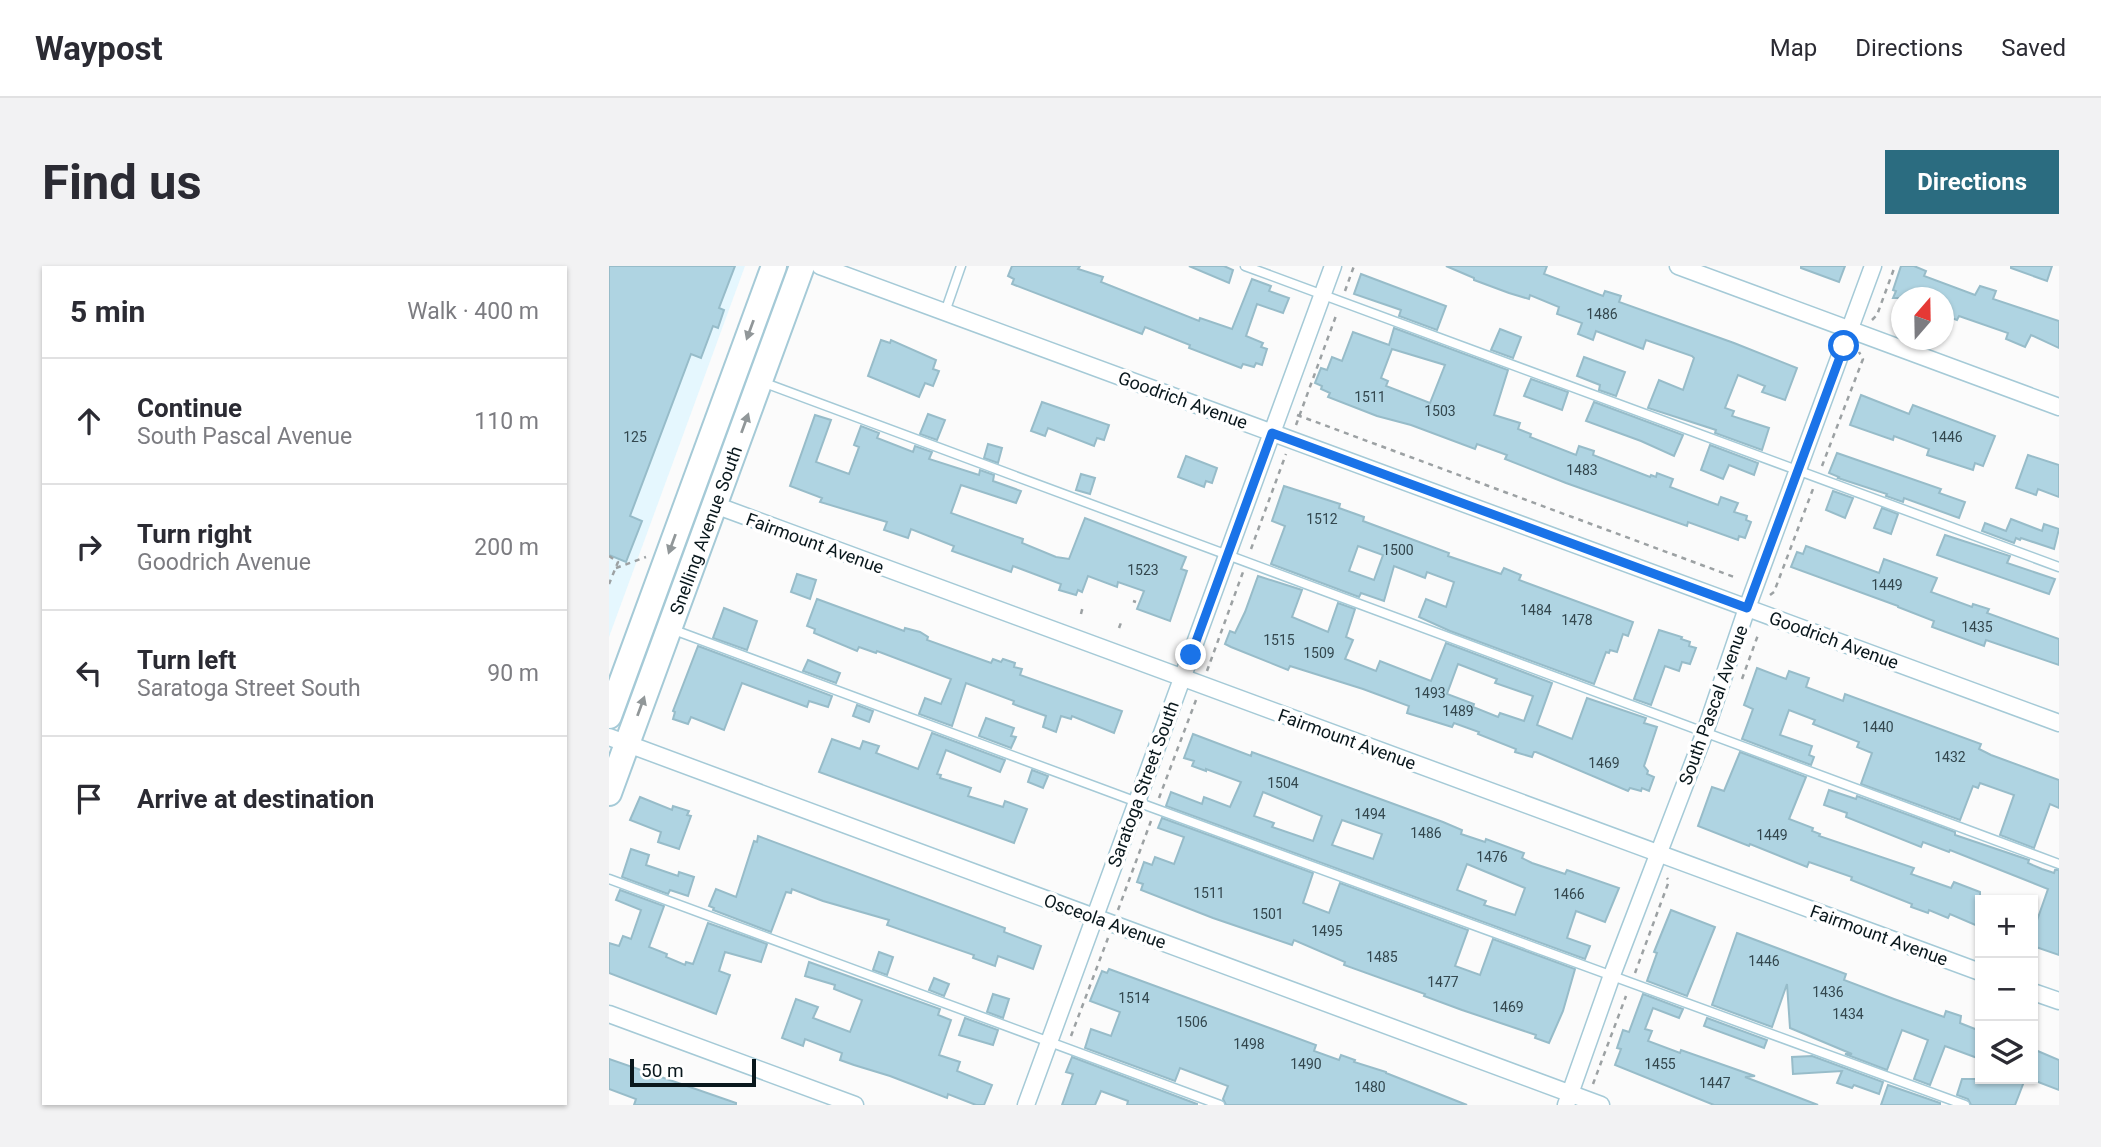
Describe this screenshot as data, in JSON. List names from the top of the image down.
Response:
{
  "streets": {
    "main road": ["Snelling Avenue South"],
    "street": [
      "Goodrich Avenue",
      "Fairmount Avenue",
      "South Pascal Avenue",
      "Saratoga Street South",
      "Osceola Avenue"
    ]
  },
  "crossings": [
    ["Goodrich Avenue", "South Pascal Avenue"],
    ["Goodrich Avenue", "Saratoga Street South"],
    ["Snelling Avenue South", "Fairmount Avenue"],
    ["Snelling Avenue South", "Osceola Avenue"],
    ["Fairmount Avenue", "South Pascal Avenue"],
    ["Fairmount Avenue", "Saratoga Street South"],
    ["South Pascal Avenue", "Osceola Avenue"],
    ["Saratoga Street South", "Osceola Avenue"]
  ],
  "house_numbers": [
    "1486",
    "1511",
    "1503",
    "125",
    "1446",
    "1483",
    "1512",
    "1500",
    "1523",
    "1449",
    "1484",
    "1478",
    "1435",
    "1515",
    "1509",
    "1493",
    "1489",
    "1440",
    "1432",
    "1469",
    "1504",
    "1494",
    "1486",
    "1449",
    "1476",
    "1511",
    "1466",
    "1501",
    "1495",
    "1485",
    "1446",
    "1477",
    "1436",
    "1514",
    "1469",
    "1434",
    "1506",
    "1498",
    "1490",
    "1455",
    "1447",
    "1480"
  ],
  "scale_bar": "50 m",
  "north": "top",
  "page": {
    "header": "Waypost",
    "nav": ["Map", "Directions", "Saved"],
    "buttons": "Directions",
    "title": "Find us",
    "heading": ["5 min", "Walk · 400 m"],
    "list": [
      ["Continue", "South Pascal Avenue", "110 m"],
      ["Turn right", "Goodrich Avenue", "200 m"],
      ["Turn left", "Saratoga Street South", "90 m"],
      "Arrive at destination"
    ],
    "map_buttons": ["+", "−"],
    "scale": "50 m"
  }
}
